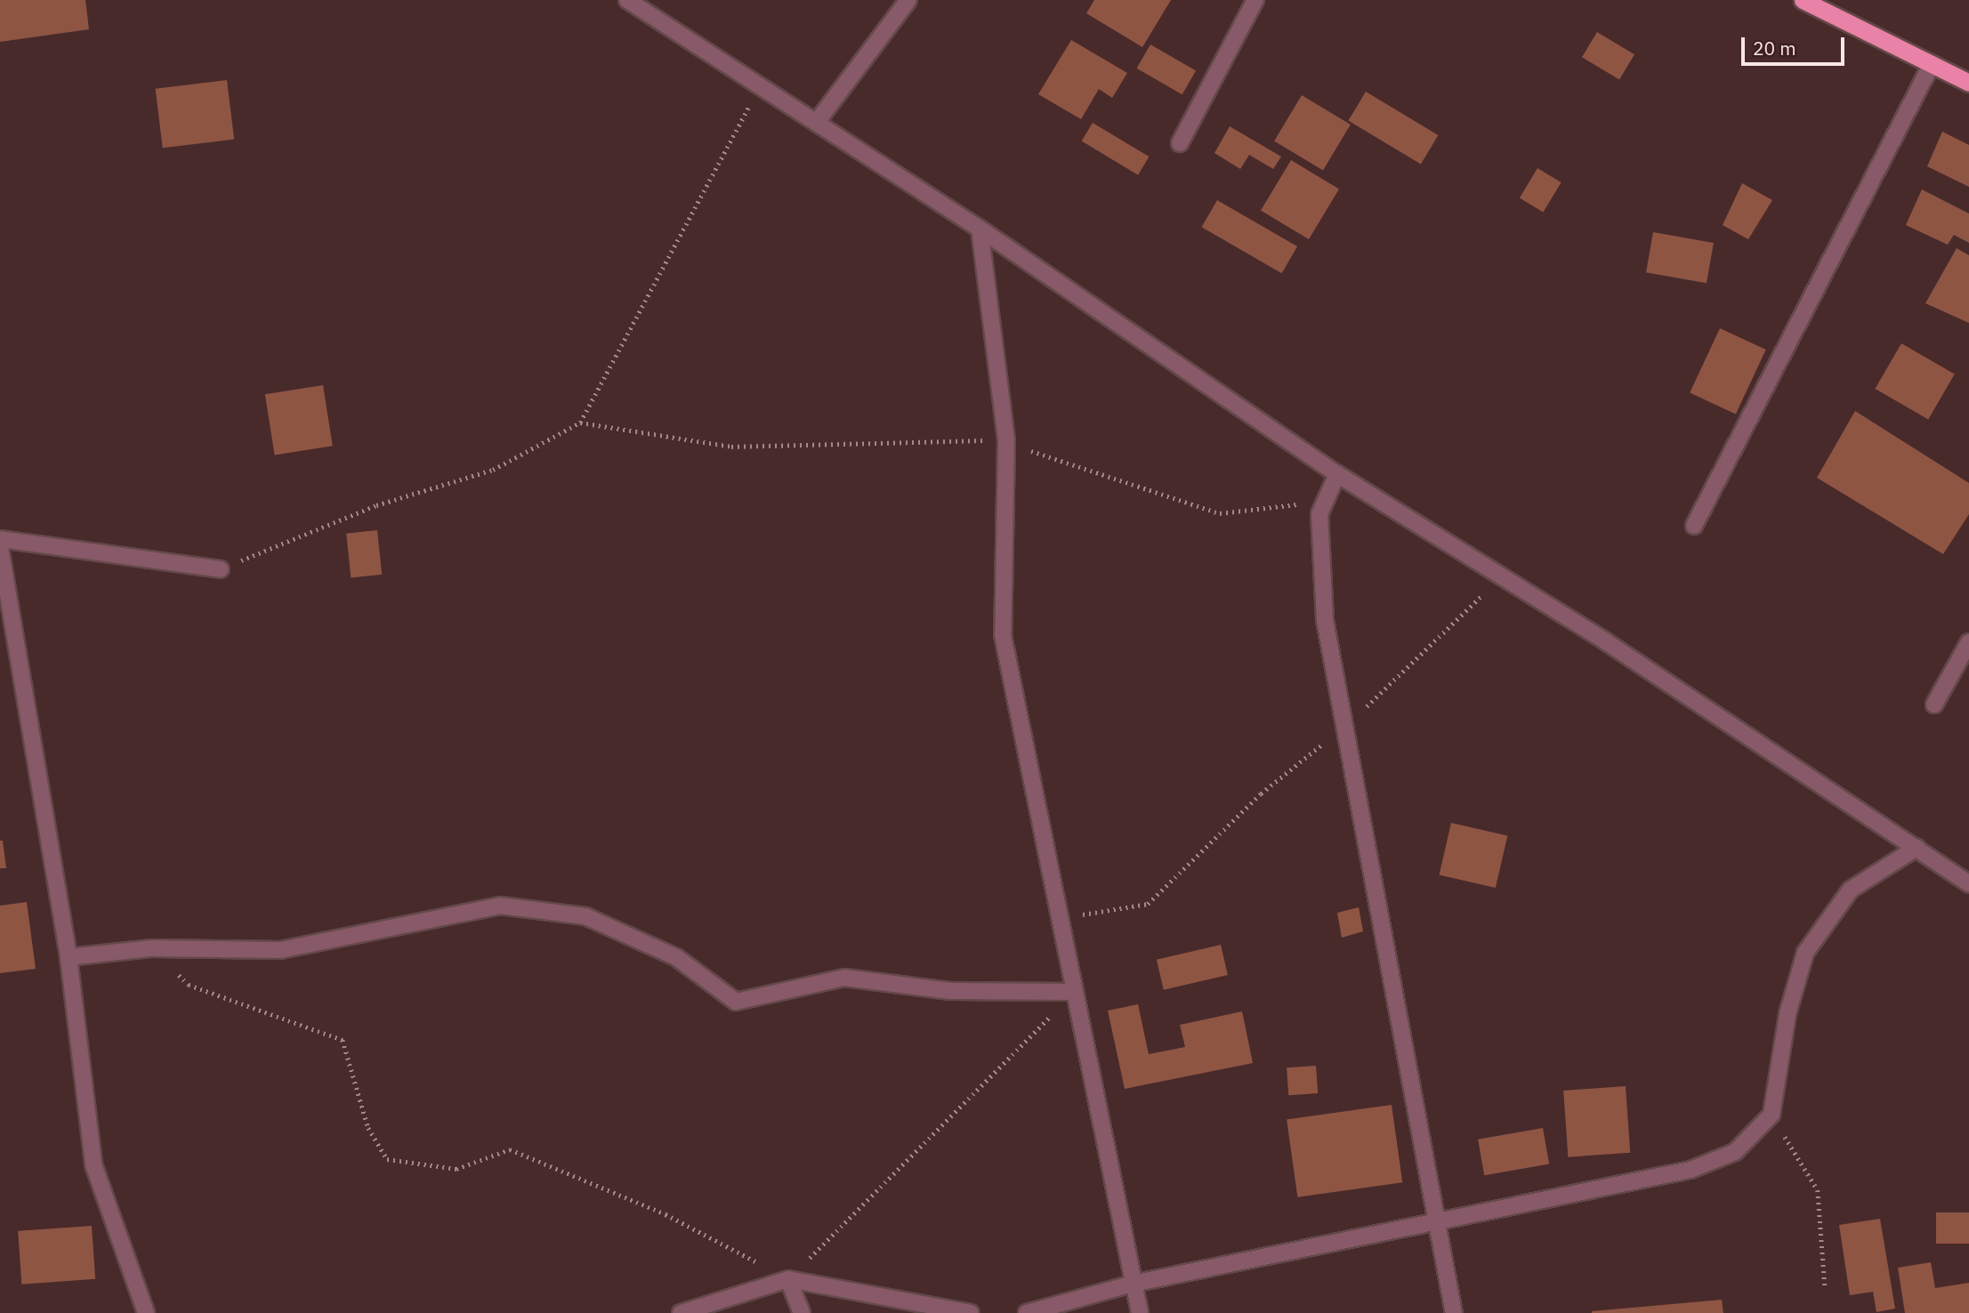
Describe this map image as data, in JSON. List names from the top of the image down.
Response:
{
  "scale_bar": "20 m"
}
